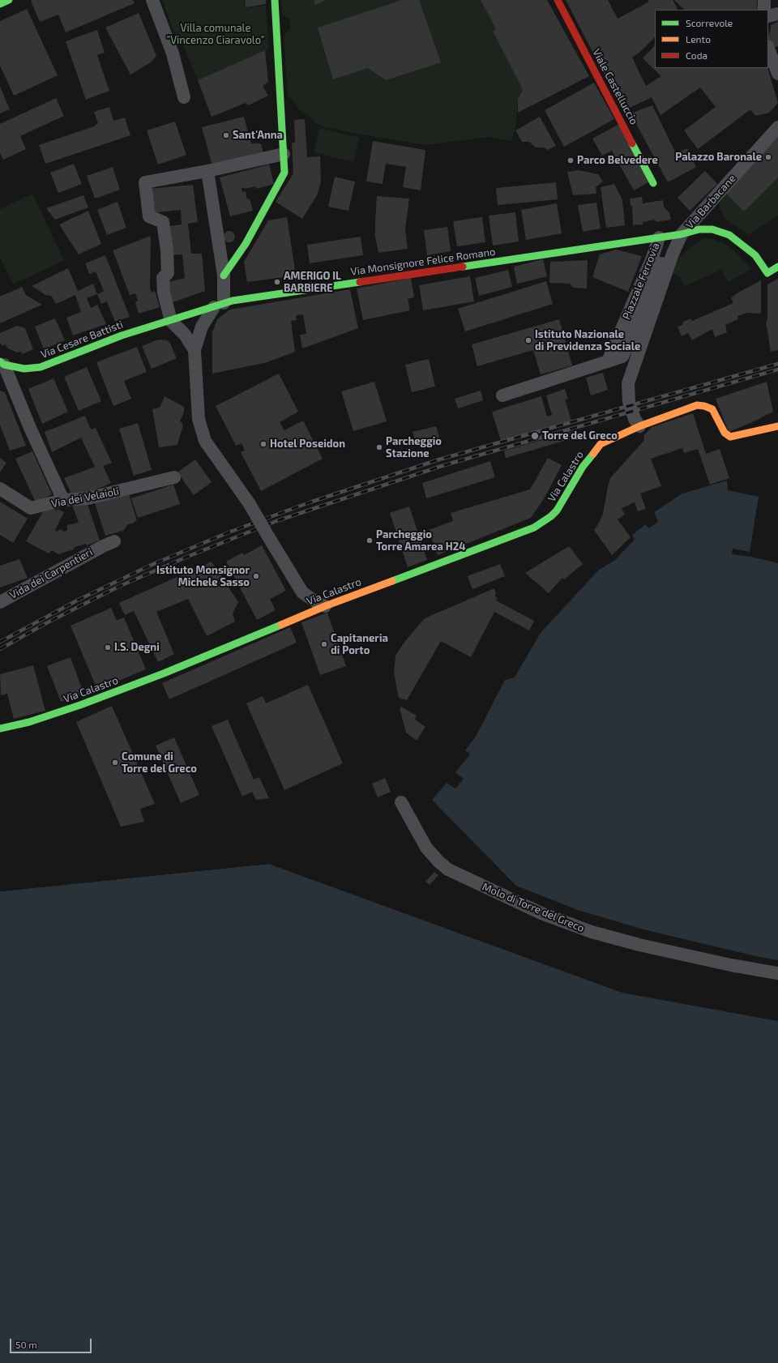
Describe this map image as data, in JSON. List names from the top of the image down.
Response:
{
  "streets": {
    "street": [
      "Viale Castelluccio",
      "Via Barbacane",
      "Via Monsignore Felice Romano",
      "Piazzale Ferrovia",
      "Via Cesare Battisti",
      "Via Calastro",
      "Via dei Velaioli",
      "Vida dei Carpentieri",
      "Molo di Torre del Greco"
    ]
  },
  "crossings": [
    ["Via Barbacane", "Via Monsignore Felice Romano"],
    ["Via Barbacane", "Piazzale Ferrovia"],
    ["Via Monsignore Felice Romano", "Piazzale Ferrovia"],
    ["Via Monsignore Felice Romano", "Via Cesare Battisti"]
  ],
  "parks": ["Villa comunale \"Vincenzo Ciaravolo\""],
  "places": [
    "Sant'Anna",
    "Palazzo Baronale",
    "Parco Belvedere",
    "AMERIGO IL BARBIERE",
    "Istituto Nazionale di Previdenza Sociale",
    "Torre del Greco",
    "Hotel Poseidon",
    "Parcheggio Stazione",
    "Parcheggio Torre Amarea H24",
    "Istituto Monsignor Michele Sasso",
    "Capitaneria di Porto",
    "I.S. Degni",
    "Comune di Torre del Greco"
  ],
  "legend": ["Scorrevole", "Lento", "Coda"],
  "scale_bar": "50 m"
}
